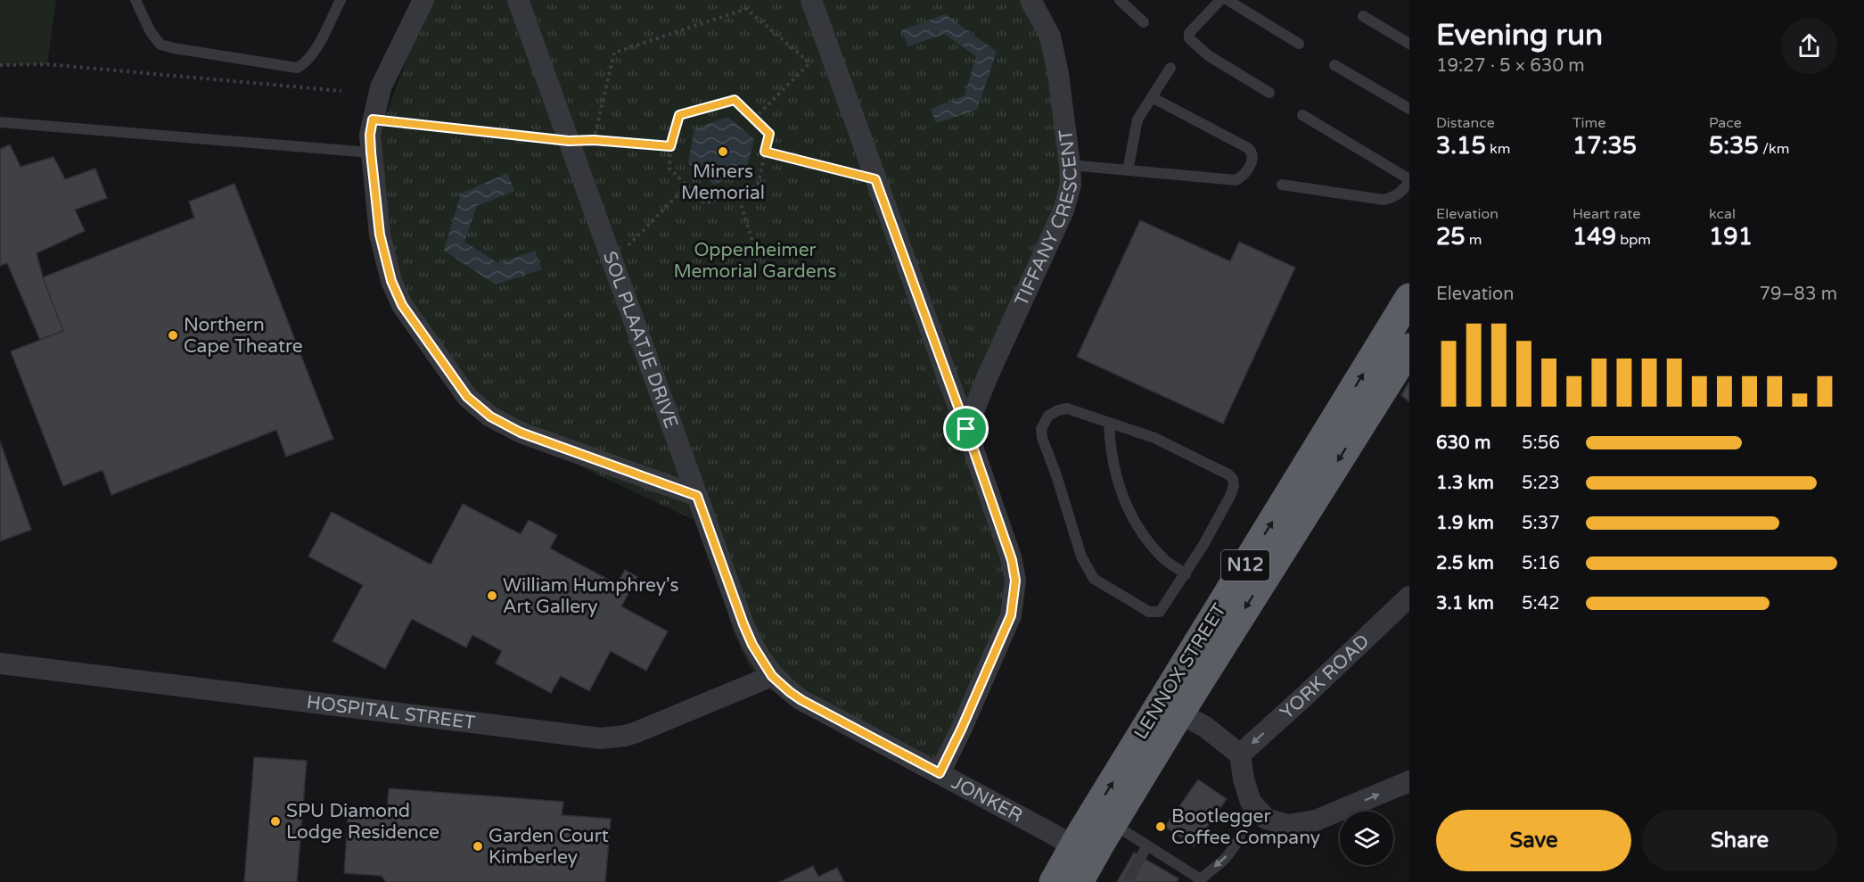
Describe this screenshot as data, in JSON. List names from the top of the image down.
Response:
{
  "streets": {
    "highway": ["N12", "LENNOX STREET"],
    "street": [
      "TIFFANY CRESCENT",
      "SOL PLAATJE DRIVE",
      "YORK ROAD",
      "HOSPITAL STREET",
      "JONKER"
    ]
  },
  "crossings": [
    ["SOL PLAATJE DRIVE", "HOSPITAL STREET"],
    ["SOL PLAATJE DRIVE", "JONKER"],
    ["LENNOX STREET", "JONKER"],
    ["HOSPITAL STREET", "JONKER"]
  ],
  "one_way": ["YORK ROAD"],
  "parks": ["Oppenheimer Memorial Gardens"],
  "places": [
    "Miners Memorial",
    "Northern Cape Theatre",
    "William Humphrey's Art Gallery",
    "SPU Diamond Lodge Residence",
    "Bootlegger Coffee Company",
    "Garden Court Kimberley"
  ],
  "page": {
    "heading": ["Evening run", "19:27 · 5 × 630 m"],
    "stats": [
      ["Distance", "3.15 km"],
      ["Time", "17:35"],
      ["Pace", "5:35 /km"],
      ["Elevation", "25 m"],
      ["Heart rate", "149 bpm"],
      ["kcal", "191"]
    ],
    "chart": ["Elevation", "79–83 m"],
    "list": [
      {
        "name": "630 m",
        "note": "5:56"
      },
      {
        "name": "1.3 km",
        "note": "5:23"
      },
      {
        "name": "1.9 km",
        "note": "5:37"
      },
      {
        "name": "2.5 km",
        "note": "5:16"
      },
      {
        "name": "3.1 km",
        "note": "5:42"
      }
    ],
    "buttons": ["Save", "Share"]
  }
}
